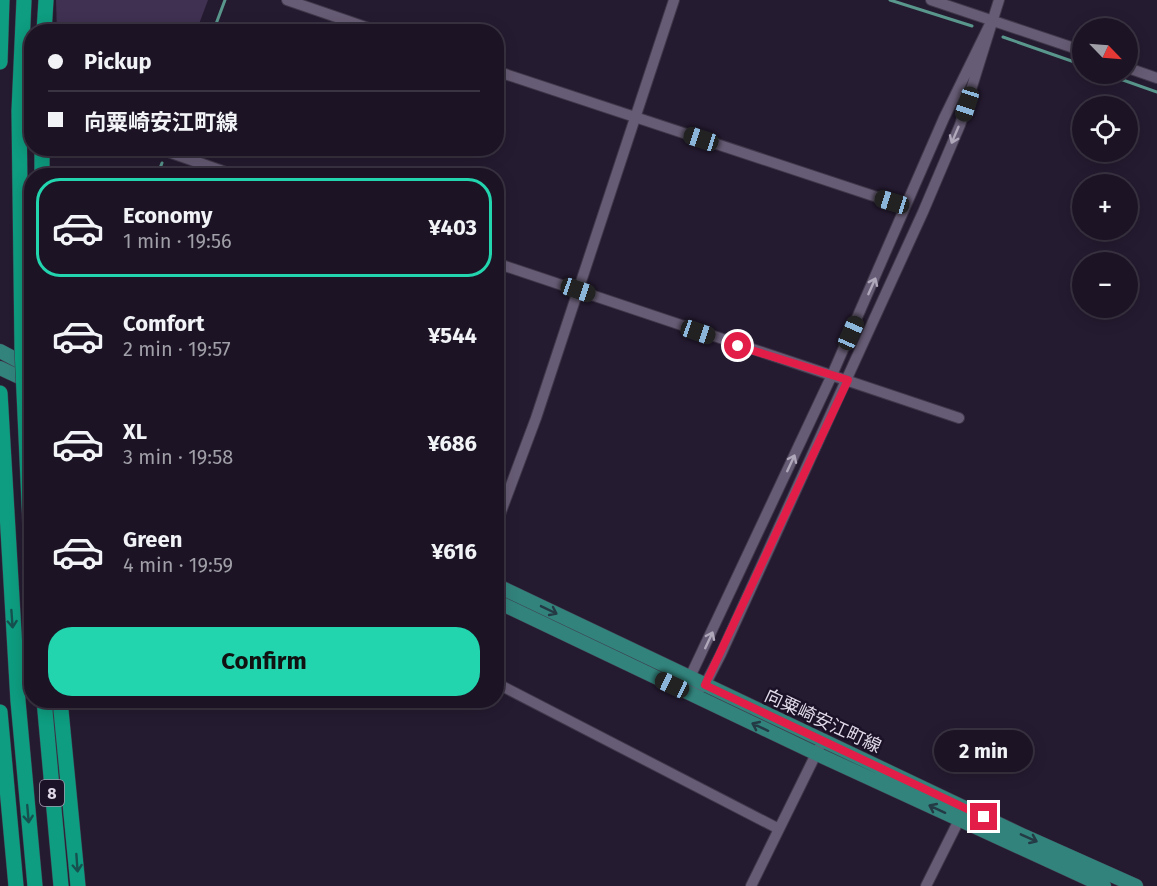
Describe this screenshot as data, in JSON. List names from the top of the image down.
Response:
{
  "streets": {
    "highway": ["8"],
    "main road": ["向粟崎安江町線"]
  },
  "north": "bottom right",
  "page": {
    "map_buttons": ["+", "−"],
    "banner": ["Pickup", "向粟崎安江町線"],
    "list": [
      {
        "name": "Economy",
        "note": "1 min · 19:56",
        "value": "¥403"
      },
      {
        "name": "Comfort",
        "note": "2 min · 19:57",
        "value": "¥544"
      },
      {
        "name": "XL",
        "note": "3 min · 19:58",
        "value": "¥686"
      },
      {
        "name": "Green",
        "note": "4 min · 19:59",
        "value": "¥616"
      }
    ],
    "buttons": "Confirm",
    "bubble": "2 min"
  }
}
